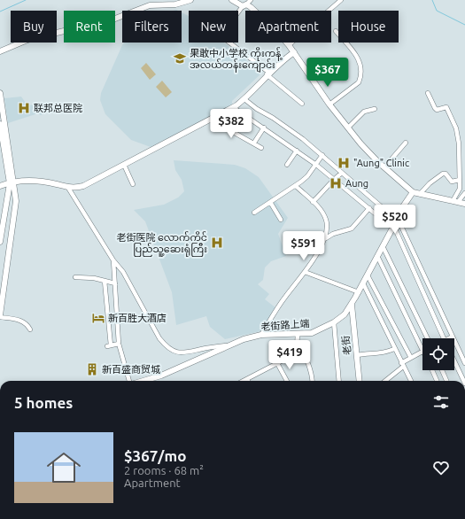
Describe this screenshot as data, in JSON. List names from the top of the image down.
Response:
{
  "streets": {
    "street": ["老街路上端", "老街"]
  },
  "crossings": [
    ["老街路上端", "老街"]
  ],
  "places": {
    "school or university": ["果敢中小学校 ကိုးကန့် အလယ်တန်းကျောင်း"],
    "hospital": [
      "联邦总医院",
      "\"Aung\" Clinic",
      "Aung",
      "老街医院 လောက်ကိုင် ပြည်သူ့ဆေးရုံကြီး"
    ],
    "hotel": ["新百胜大酒店"],
    "building": ["新百盛商贸城"]
  },
  "page": {
    "chip": [
      "Buy",
      "Rent",
      "Filters",
      "New",
      "Apartment",
      "House"
    ],
    "price": [
      "$367",
      "$382",
      "$520",
      "$591",
      "$419"
    ],
    "heading": "5 homes",
    "list": [
      {
        "name": "$367/mo",
        "note": "2 rooms · 68 m² · Apartment"
      }
    ]
  }
}
